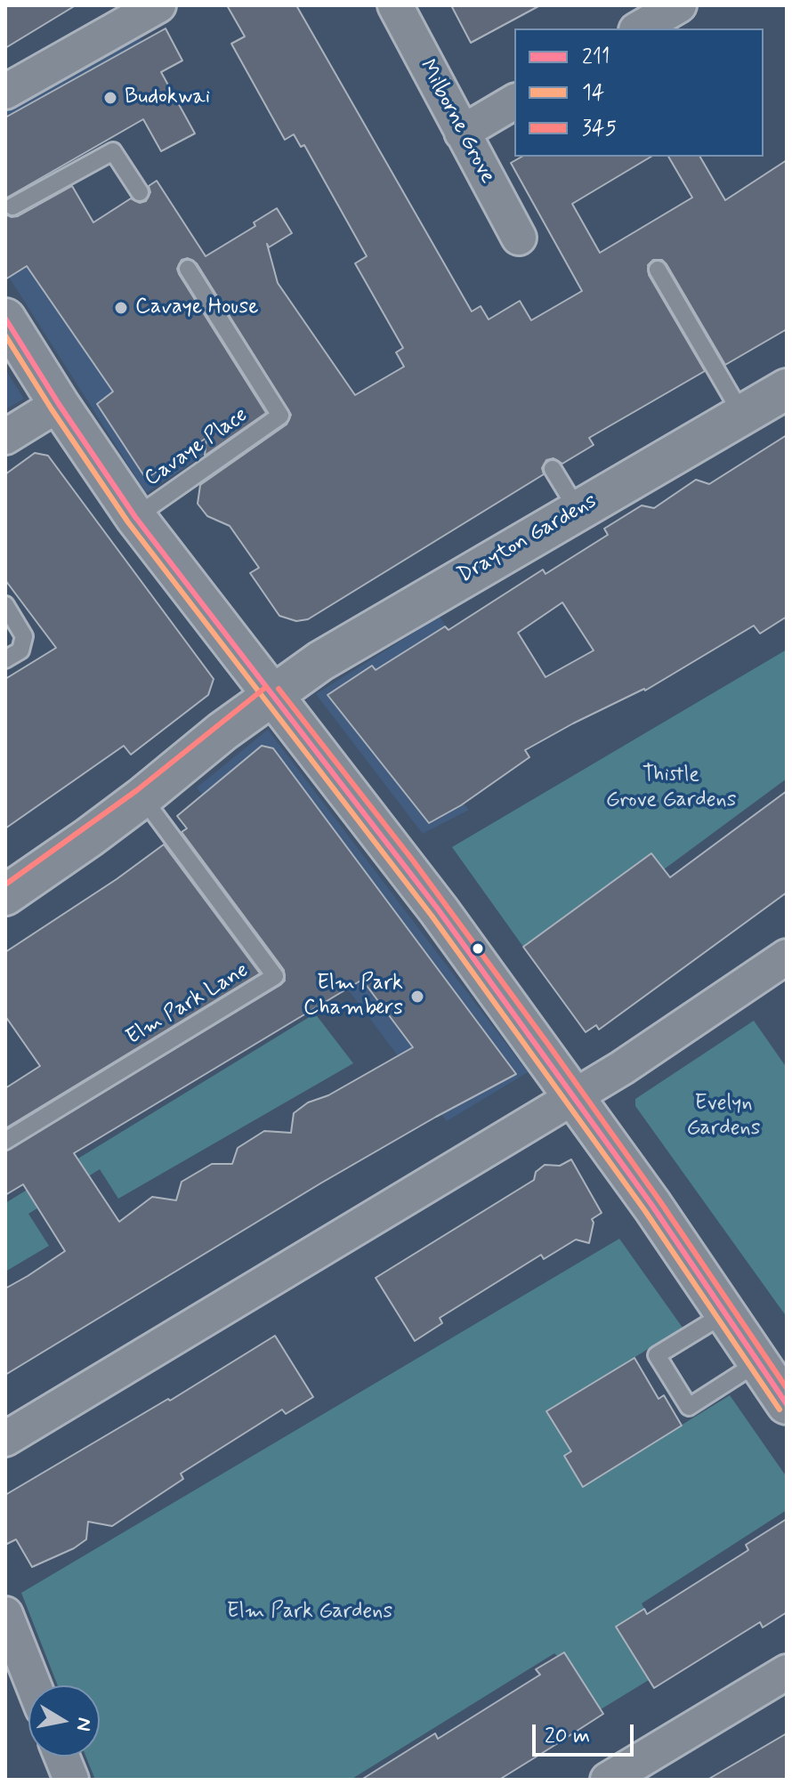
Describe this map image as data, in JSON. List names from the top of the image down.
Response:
{
  "streets": {
    "main road": ["Drayton Gardens"],
    "street": ["Milborne Grove"],
    "lane": ["Cavaye Place", "Elm Park Lane"]
  },
  "crossings": [
    ["Drayton Gardens", "Elm Park Lane"]
  ],
  "parks": ["Thistle Grove Gardens", "Evelyn Gardens", "Elm Park Gardens"],
  "places": ["Budokwai", "Cavaye House", "Elm Park Chambers"],
  "lines": ["transit line 211", "transit line 14", "transit line 345"],
  "legend": ["211", "14", "345"],
  "scale_bar": "20 m",
  "north": "right"
}
